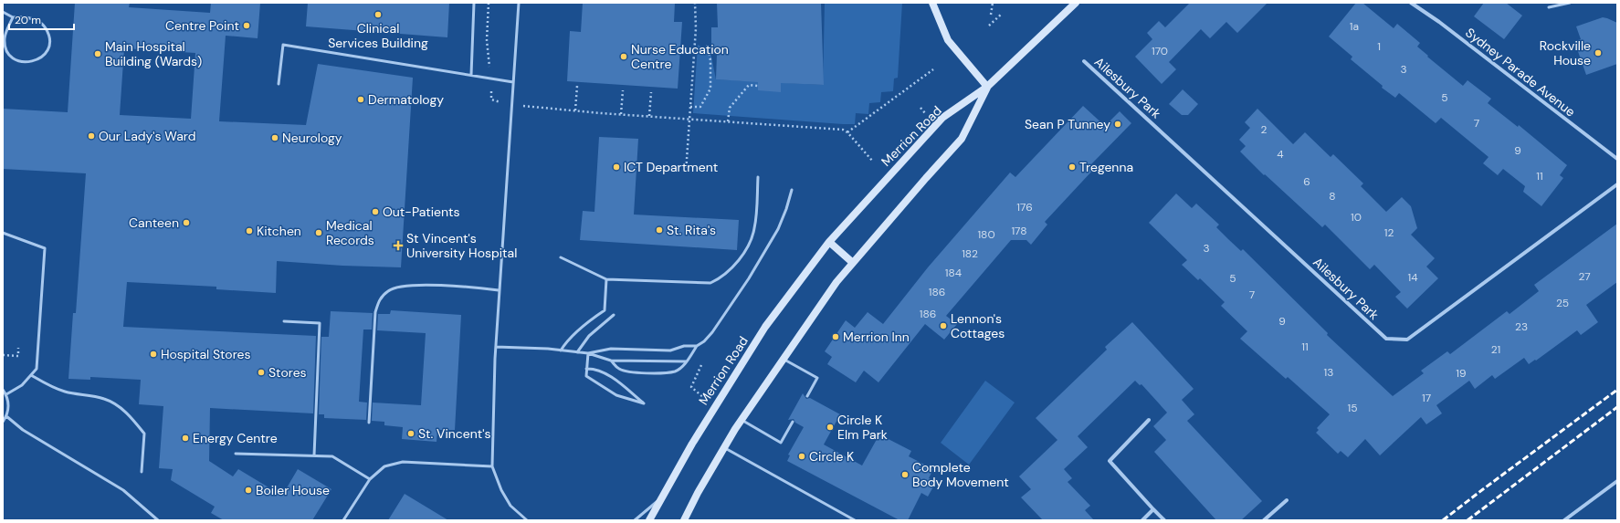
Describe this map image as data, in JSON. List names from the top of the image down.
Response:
{
  "streets": {
    "main road": ["Merrion Road"],
    "street": ["Sydney Parade Avenue", "Ailesbury Park"]
  },
  "places": {
    "other": [
      "Clinical Services Building",
      "Centre Point",
      "Rockville House",
      "Main Hospital Building (Wards)",
      "Nurse Education Centre",
      "Dermatology",
      "Sean P Tunney",
      "Our Lady's Ward",
      "Neurology",
      "ICT Department",
      "Tregenna",
      "Out-Patients",
      "Canteen",
      "St. Rita's",
      "Kitchen",
      "Medical Records",
      "Lennon's Cottages",
      "Merrion Inn",
      "Hospital Stores",
      "Stores",
      "Circle K Elm Park",
      "St. Vincent's",
      "Energy Centre",
      "Circle K",
      "Complete Body Movement",
      "Boiler House"
    ],
    "health": ["St Vincent's University Hospital"]
  },
  "house_numbers": [
    "1a",
    "1",
    "170",
    "3",
    "5",
    "7",
    "2",
    "9",
    "4",
    "11",
    "6",
    "8",
    "176",
    "10",
    "178",
    "12",
    "180",
    "3",
    "182",
    "184",
    "27",
    "14",
    "5",
    "186",
    "7",
    "25",
    "186",
    "9",
    "23",
    "11",
    "21",
    "13",
    "19",
    "17",
    "15"
  ],
  "scale_bar": "20 m"
}
